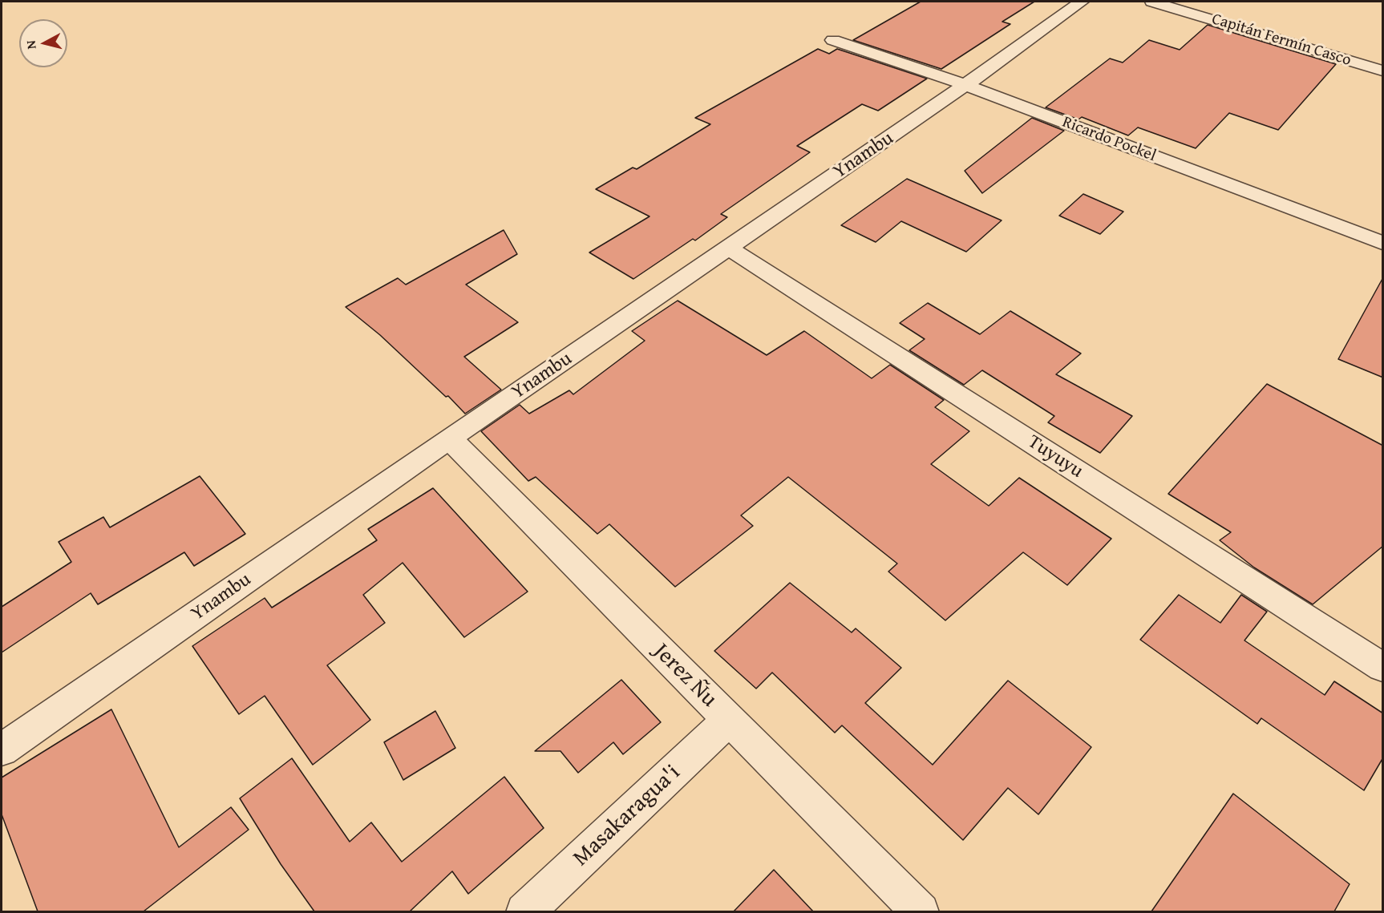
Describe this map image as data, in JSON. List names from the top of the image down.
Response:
{
  "streets": {
    "street": [
      "Capitán Fermín Casco",
      "Ricardo Pockel",
      "Ynambu",
      "Tuyuyu",
      "Jerez Ñu",
      "Masakaragua'i"
    ]
  },
  "crossings": [
    ["Ricardo Pockel", "Ynambu"],
    ["Ynambu", "Tuyuyu"],
    ["Ynambu", "Jerez Ñu"],
    ["Jerez Ñu", "Masakaragua'i"]
  ],
  "north": "left"
}
